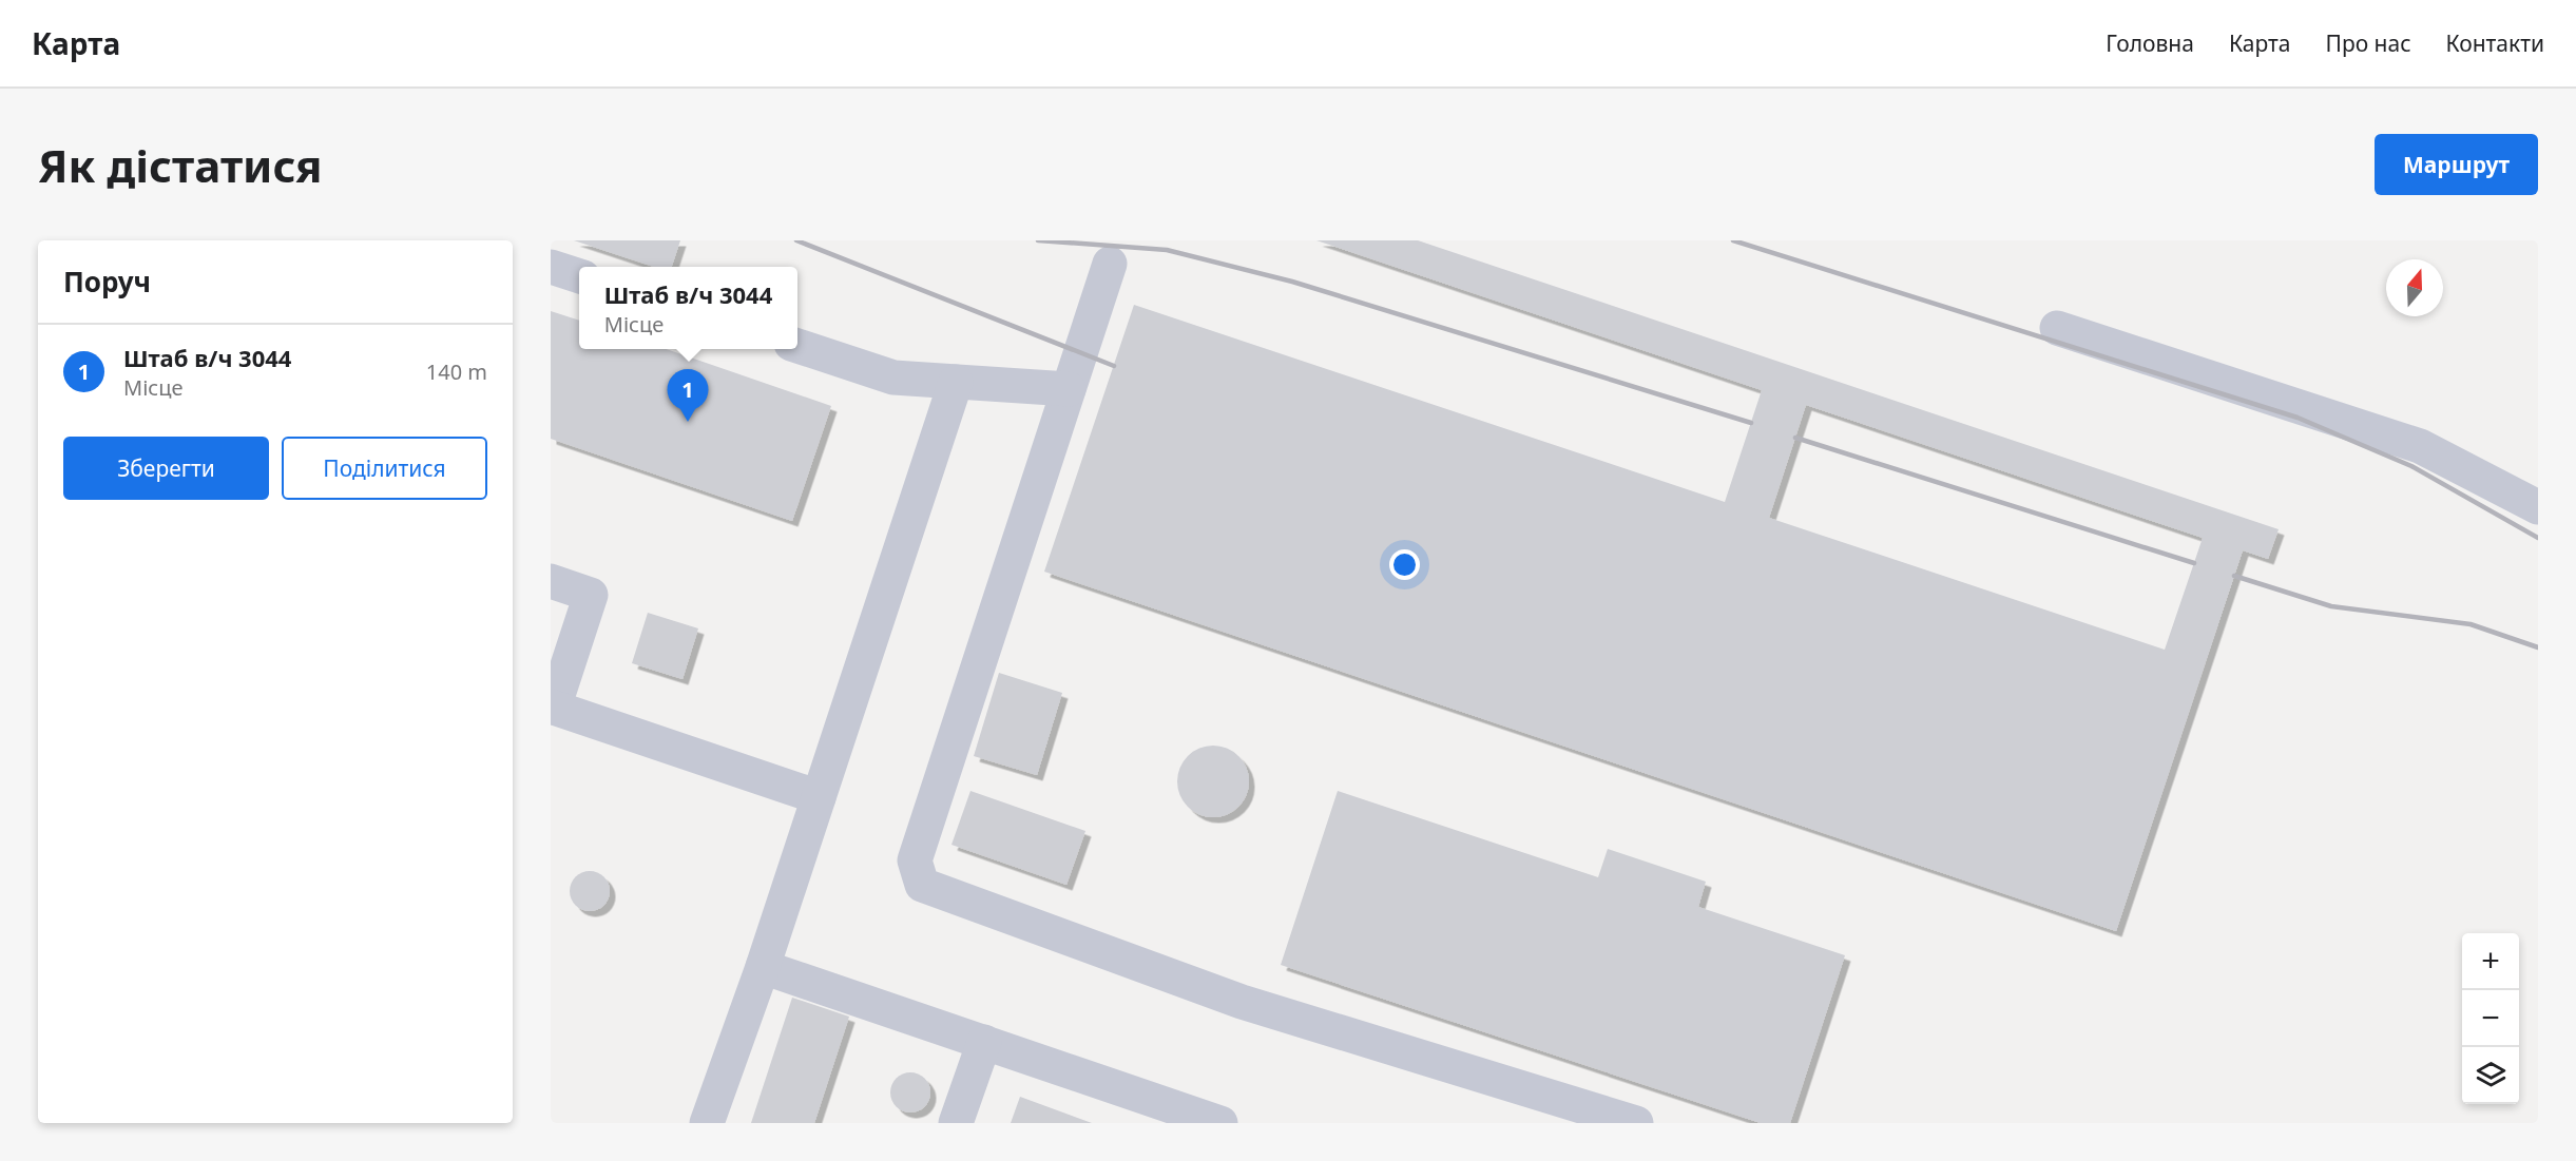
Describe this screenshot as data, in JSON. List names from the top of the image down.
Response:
{
  "north": "top",
  "page": {
    "header": "Карта",
    "nav": [
      "Головна",
      "Карта",
      "Про нас",
      "Контакти"
    ],
    "buttons": [
      "Маршрут",
      ["Зберегти", "Поділитися"]
    ],
    "title": "Як дістатися",
    "heading": "Поруч",
    "popup": ["Штаб в/ч 3044", "Місце"],
    "list": [
      {
        "mark": "1",
        "name": "Штаб в/ч 3044",
        "note": "Місце",
        "value": "140 m"
      }
    ],
    "pins": "1",
    "map_buttons": ["+", "−"]
  }
}
